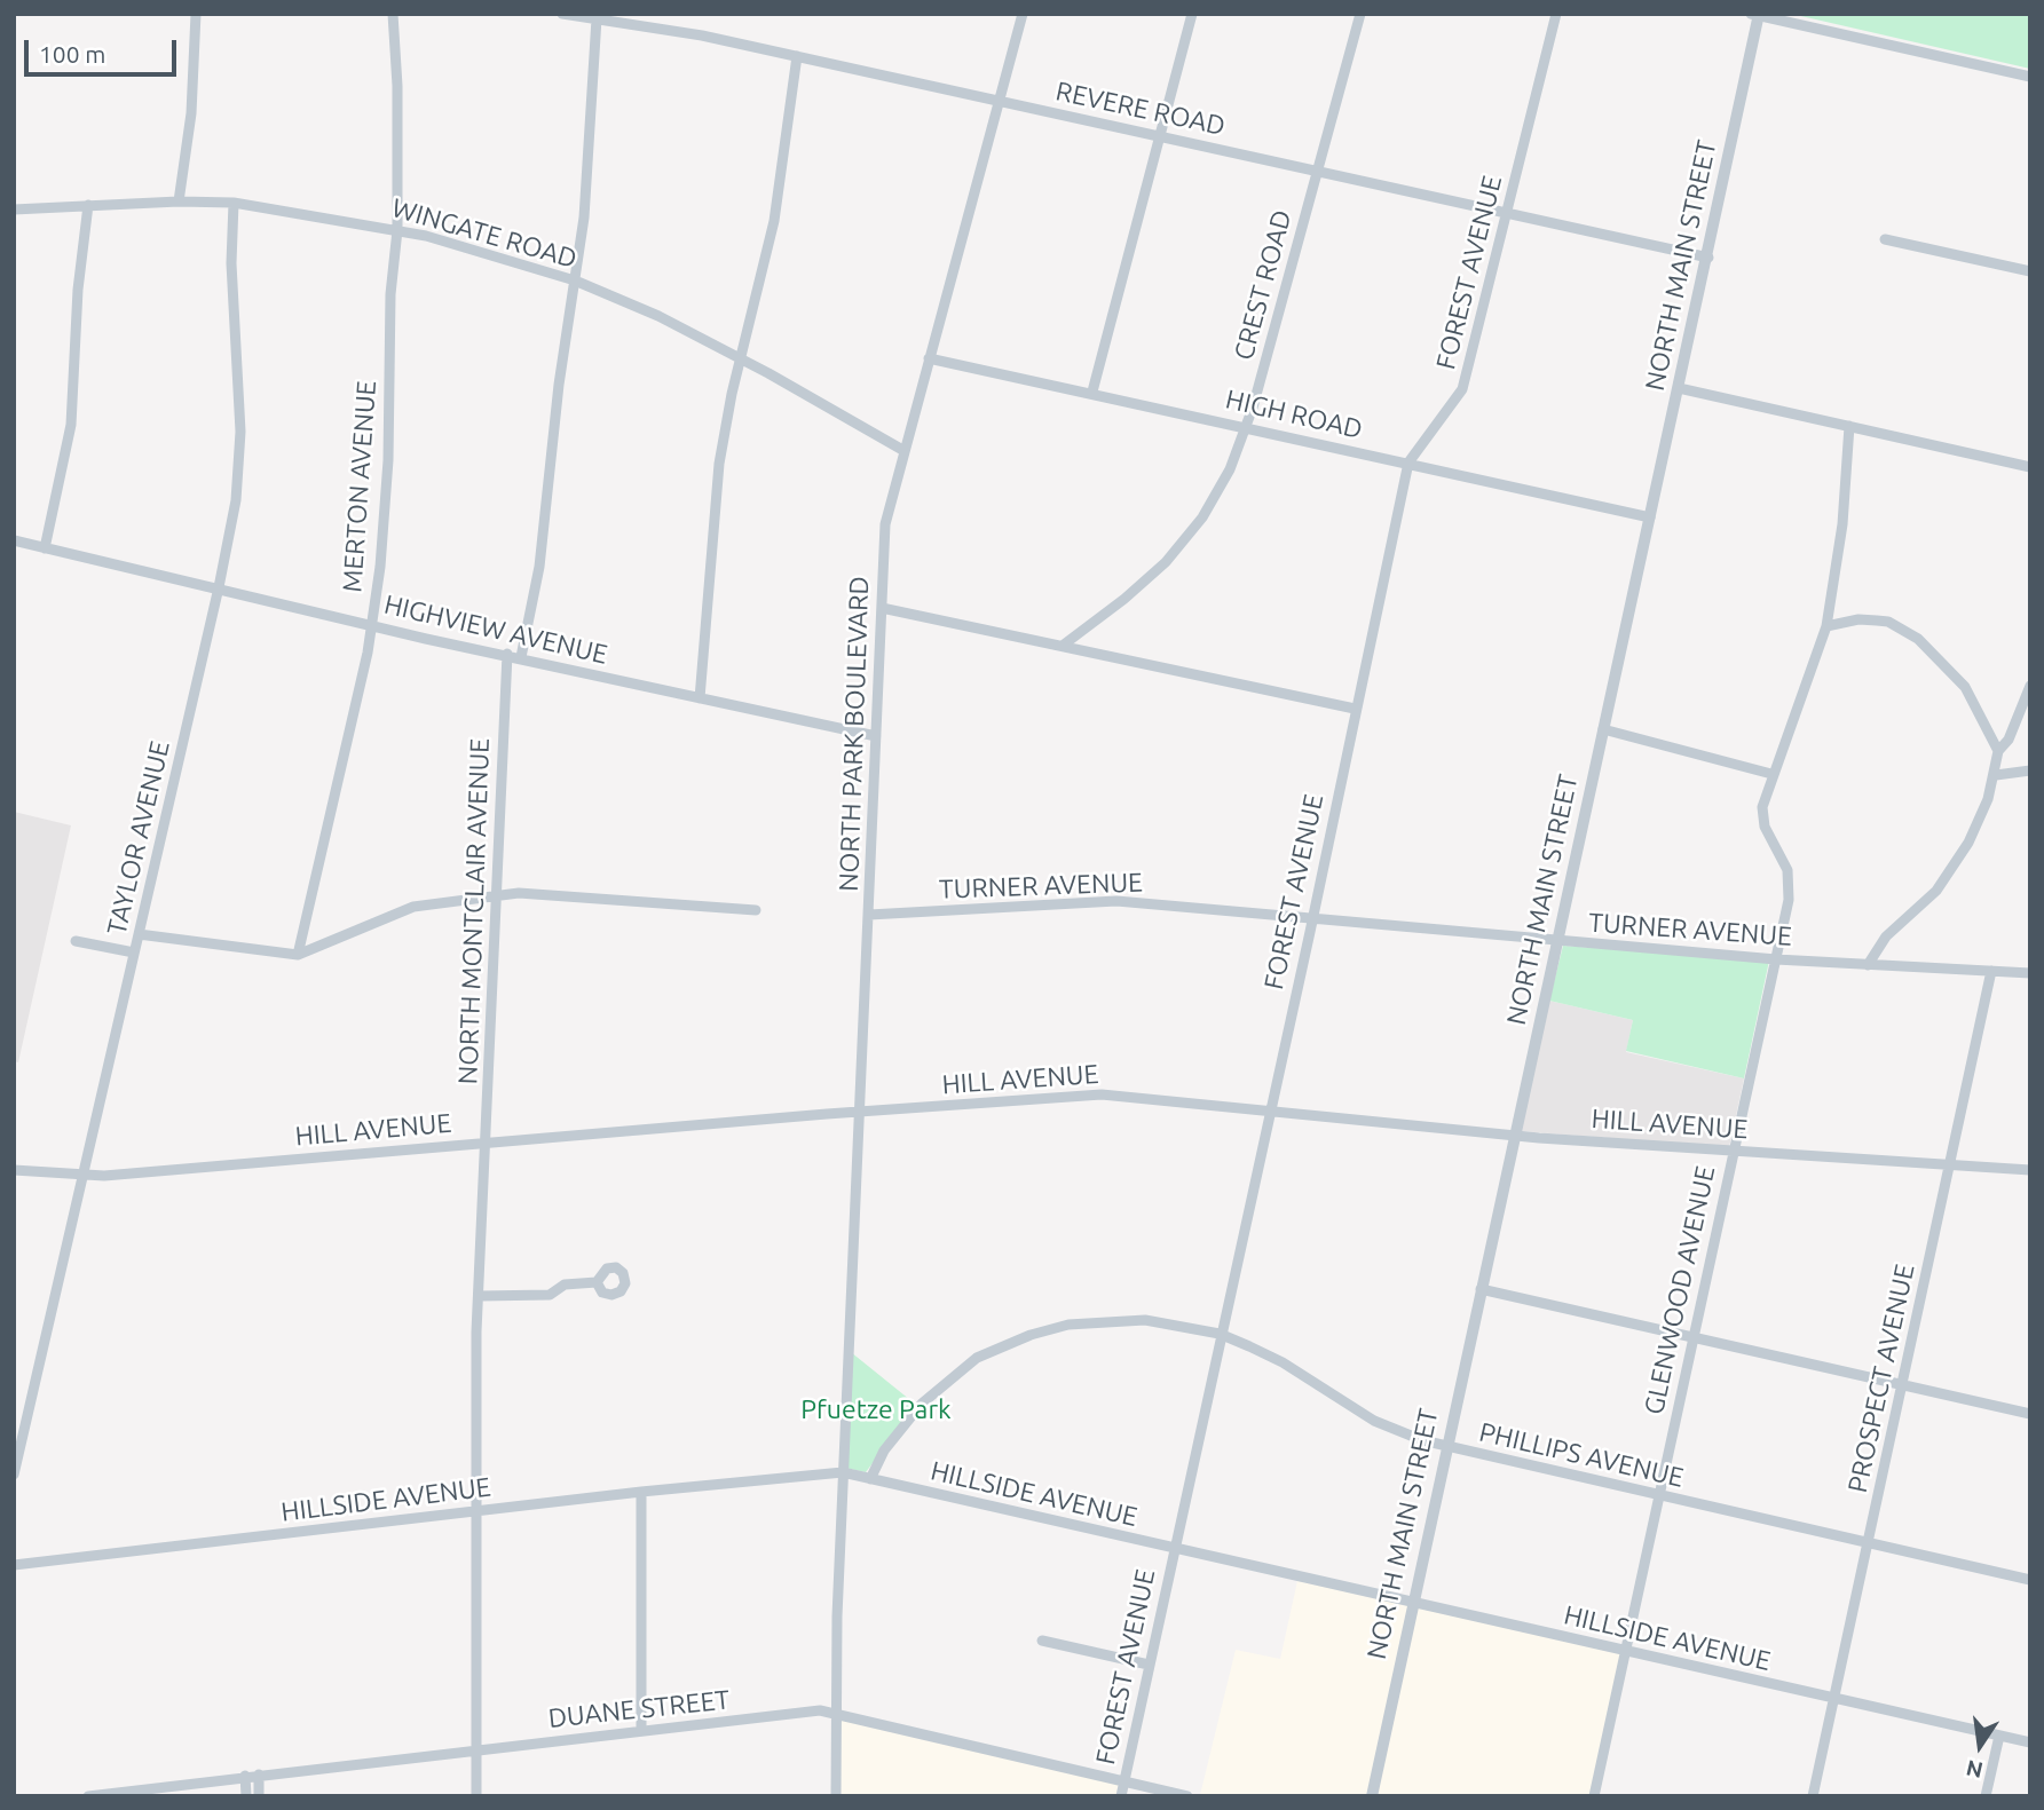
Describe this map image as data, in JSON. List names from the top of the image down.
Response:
{
  "streets": {
    "street": [
      "REVERE ROAD",
      "WINGATE ROAD",
      "NORTH MAIN STREET",
      "FOREST AVENUE",
      "CREST ROAD",
      "HIGH ROAD",
      "MERTON AVENUE",
      "HIGHVIEW AVENUE",
      "NORTH PARK BOULEVARD",
      "TAYLOR AVENUE",
      "TURNER AVENUE",
      "NORTH MONTCLAIR AVENUE",
      "HILL AVENUE",
      "GLENWOOD AVENUE",
      "PROSPECT AVENUE",
      "PHILLIPS AVENUE",
      "HILLSIDE AVENUE",
      "DUANE STREET"
    ]
  },
  "crossings": [
    ["REVERE ROAD", "NORTH MAIN STREET"],
    ["REVERE ROAD", "FOREST AVENUE"],
    ["REVERE ROAD", "CREST ROAD"],
    ["REVERE ROAD", "NORTH PARK BOULEVARD"],
    ["WINGATE ROAD", "MERTON AVENUE"],
    ["WINGATE ROAD", "NORTH PARK BOULEVARD"],
    ["WINGATE ROAD", "TAYLOR AVENUE"],
    ["NORTH MAIN STREET", "HIGH ROAD"],
    ["NORTH MAIN STREET", "TURNER AVENUE"],
    ["NORTH MAIN STREET", "HILL AVENUE"],
    ["NORTH MAIN STREET", "PHILLIPS AVENUE"],
    ["NORTH MAIN STREET", "HILLSIDE AVENUE"],
    ["FOREST AVENUE", "HIGH ROAD"],
    ["FOREST AVENUE", "TURNER AVENUE"],
    ["FOREST AVENUE", "HILL AVENUE"],
    ["FOREST AVENUE", "PHILLIPS AVENUE"],
    ["FOREST AVENUE", "HILLSIDE AVENUE"],
    ["FOREST AVENUE", "DUANE STREET"],
    ["CREST ROAD", "HIGH ROAD"],
    ["HIGH ROAD", "NORTH PARK BOULEVARD"],
    ["MERTON AVENUE", "HIGHVIEW AVENUE"],
    ["HIGHVIEW AVENUE", "NORTH PARK BOULEVARD"],
    ["HIGHVIEW AVENUE", "TAYLOR AVENUE"],
    ["HIGHVIEW AVENUE", "NORTH MONTCLAIR AVENUE"],
    ["NORTH PARK BOULEVARD", "TURNER AVENUE"],
    ["NORTH PARK BOULEVARD", "HILL AVENUE"],
    ["NORTH PARK BOULEVARD", "HILLSIDE AVENUE"],
    ["NORTH PARK BOULEVARD", "DUANE STREET"],
    ["TAYLOR AVENUE", "HILL AVENUE"],
    ["TURNER AVENUE", "GLENWOOD AVENUE"],
    ["TURNER AVENUE", "PROSPECT AVENUE"],
    ["NORTH MONTCLAIR AVENUE", "HILL AVENUE"],
    ["NORTH MONTCLAIR AVENUE", "HILLSIDE AVENUE"],
    ["NORTH MONTCLAIR AVENUE", "DUANE STREET"],
    ["HILL AVENUE", "GLENWOOD AVENUE"],
    ["HILL AVENUE", "PROSPECT AVENUE"],
    ["GLENWOOD AVENUE", "PHILLIPS AVENUE"],
    ["GLENWOOD AVENUE", "HILLSIDE AVENUE"],
    ["PROSPECT AVENUE", "PHILLIPS AVENUE"],
    ["PROSPECT AVENUE", "HILLSIDE AVENUE"],
    ["PHILLIPS AVENUE", "HILLSIDE AVENUE"]
  ],
  "parks": ["Pfuetze Park"],
  "scale_bar": "100 m",
  "north": "bottom"
}
